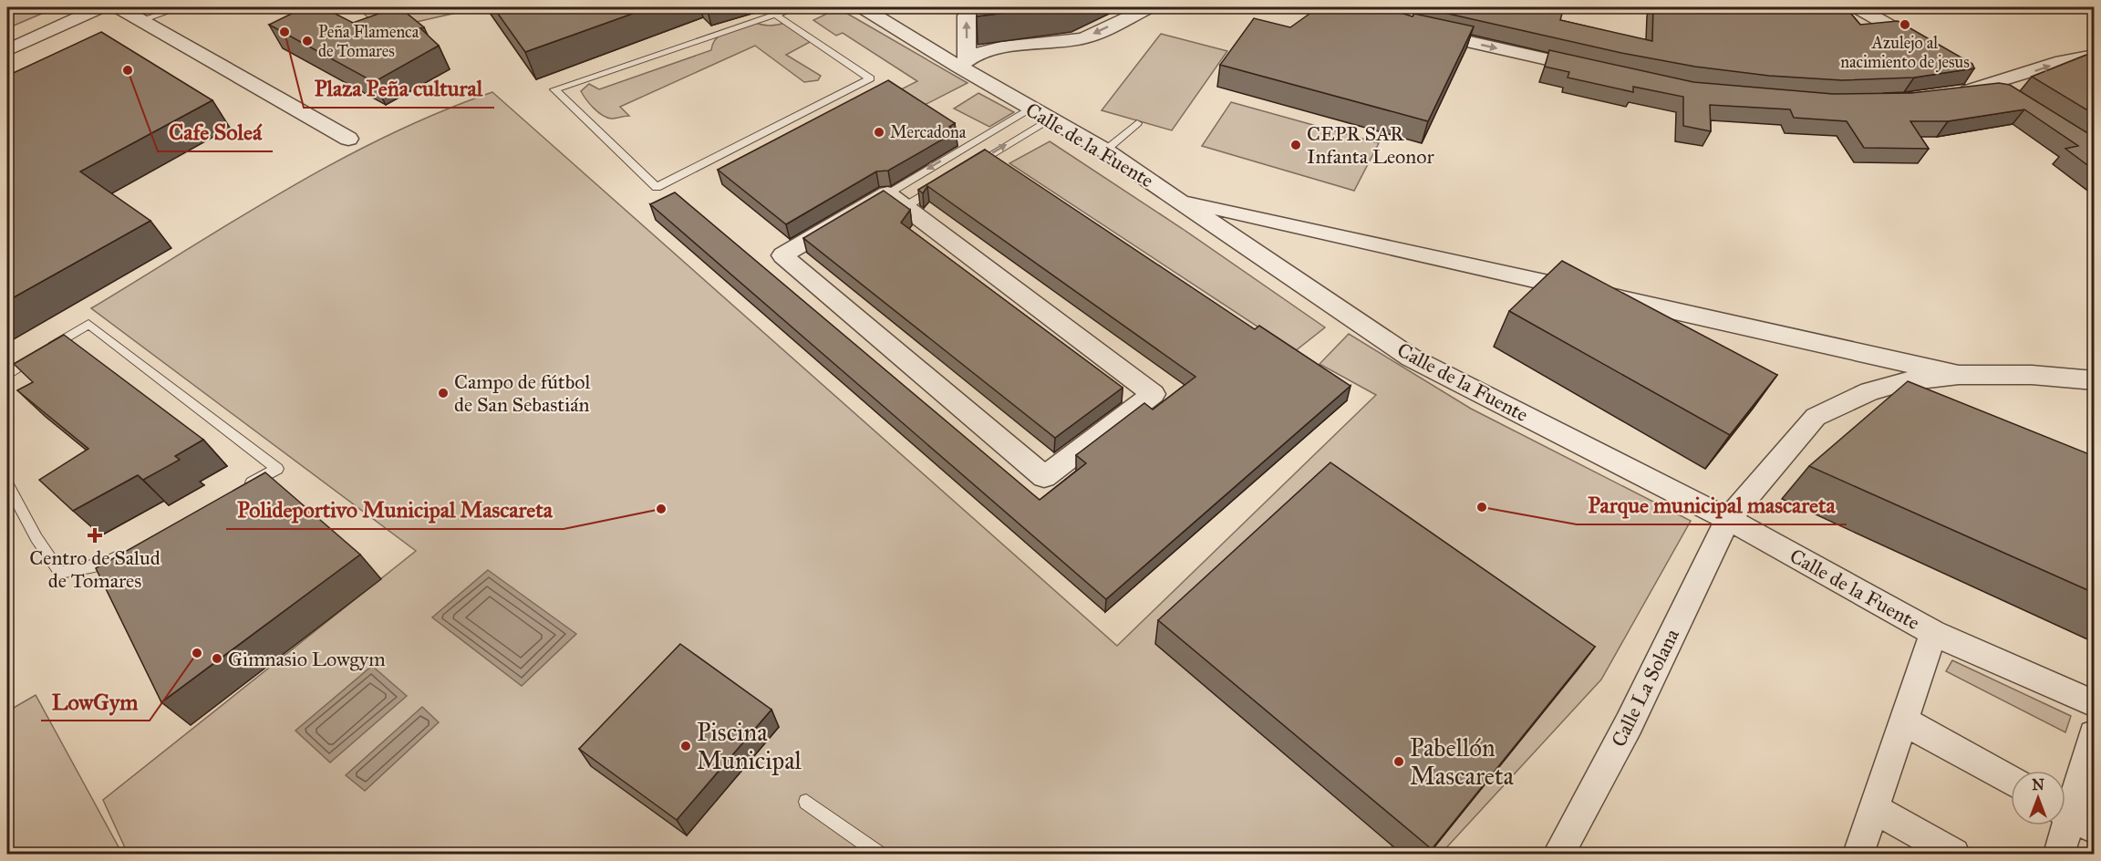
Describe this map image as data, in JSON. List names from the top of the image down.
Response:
{
  "streets": {
    "street": ["Calle de la Fuente", "Calle La Solana"]
  },
  "crossings": [
    ["Calle de la Fuente", "Calle La Solana"]
  ],
  "places": {
    "other": [
      "Azulejo al nacimiento de jesus",
      "Plaza Peña cultural",
      "Peña Flamenca de Tomares",
      "Cafe Soleá",
      "Mercadona",
      "CEPR SAR Infanta Leonor",
      "Campo de fútbol de San Sebastián",
      "Parque municipal mascareta",
      "Polideportivo Municipal Mascareta",
      "LowGym",
      "Gimnasio Lowgym",
      "Piscina Municipal",
      "Pabellón Mascareta"
    ],
    "health": ["Centro de Salud de Tomares"]
  },
  "north": "top"
}
